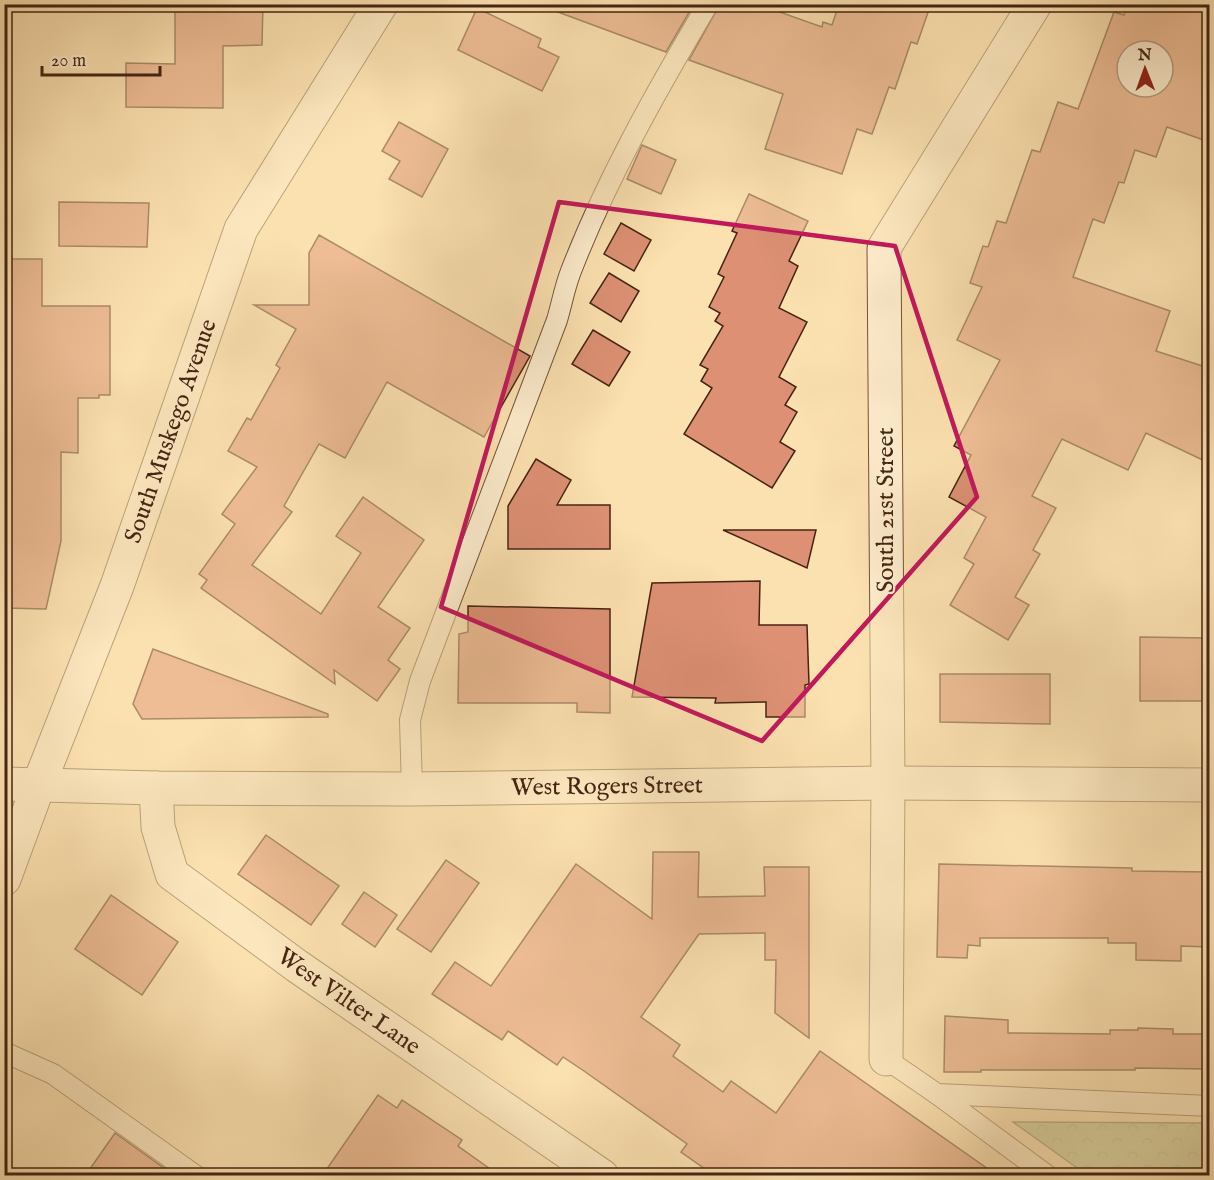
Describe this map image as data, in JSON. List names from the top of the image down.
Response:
{
  "streets": {
    "street": [
      "South Muskego Avenue",
      "South 21st Street",
      "West Rogers Street",
      "West Vilter Lane"
    ]
  },
  "crossings": [
    ["South Muskego Avenue", "West Rogers Street"],
    ["South 21st Street", "West Rogers Street"],
    ["West Rogers Street", "West Vilter Lane"]
  ],
  "scale_bar": "20 m",
  "north": "top"
}
